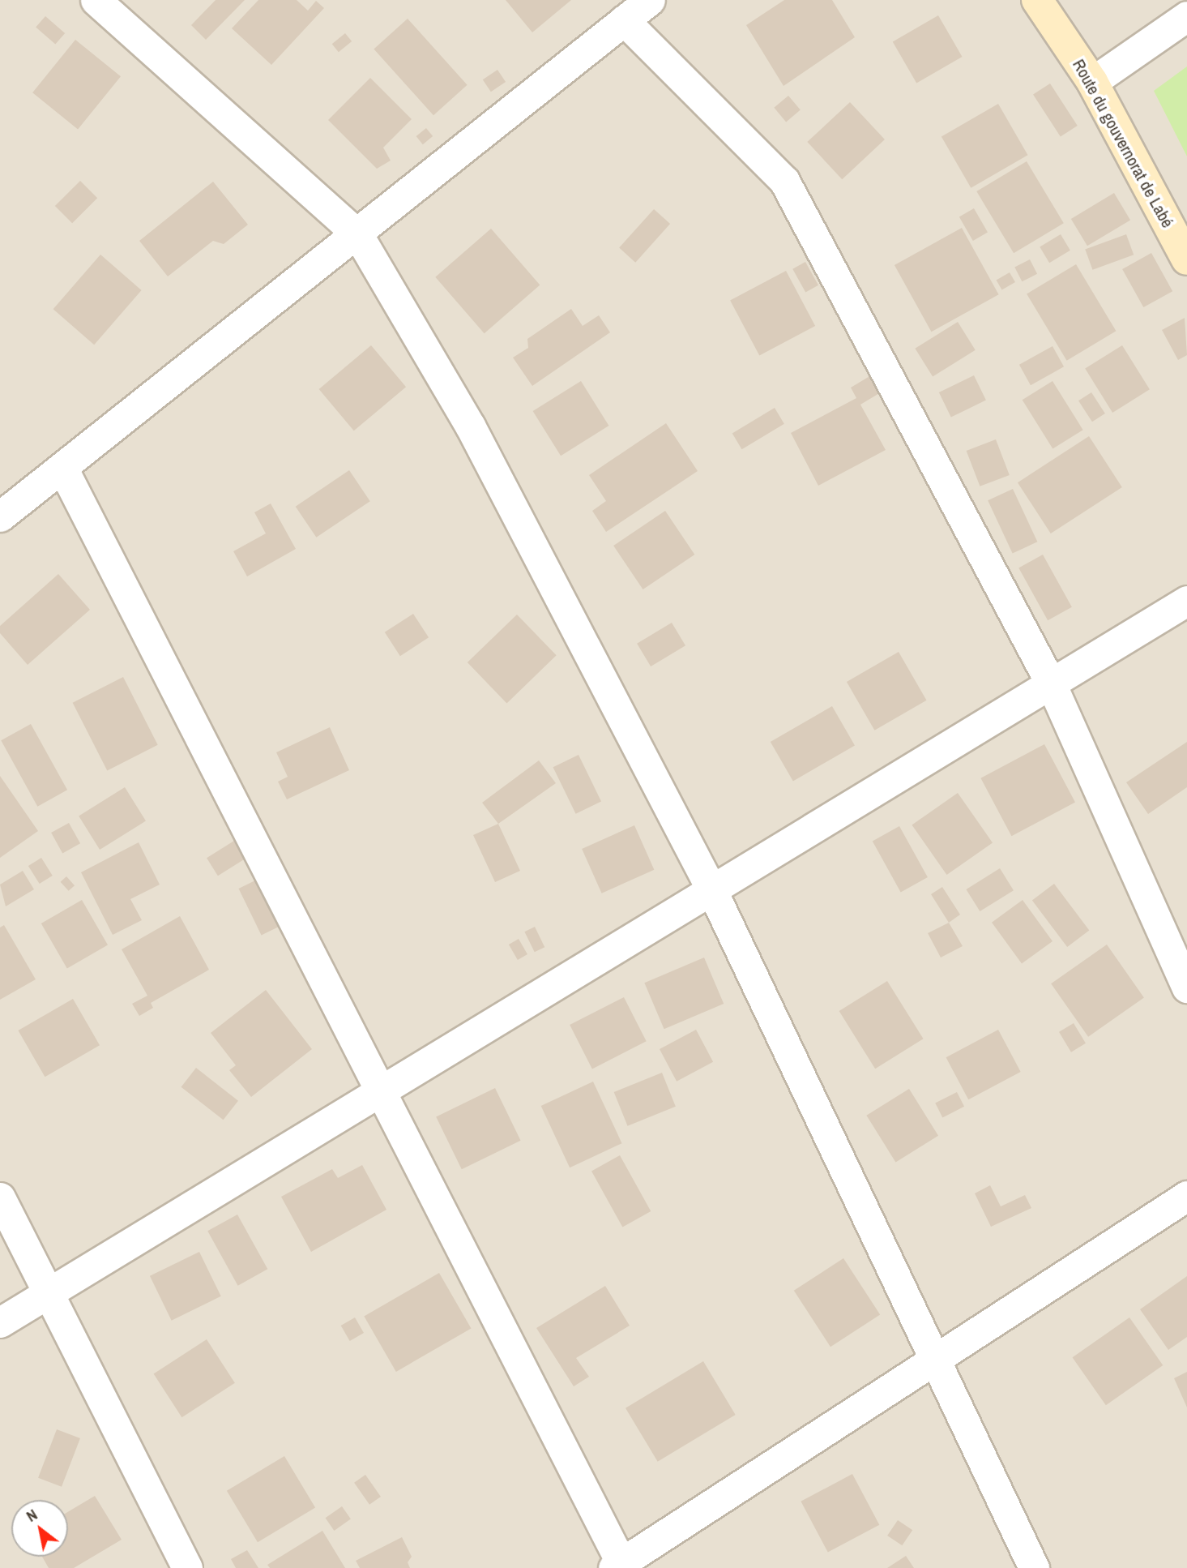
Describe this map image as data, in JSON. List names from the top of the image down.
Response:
{
  "streets": {
    "street": ["Route du gouvernorat de Labé"]
  },
  "north": "top left"
}
